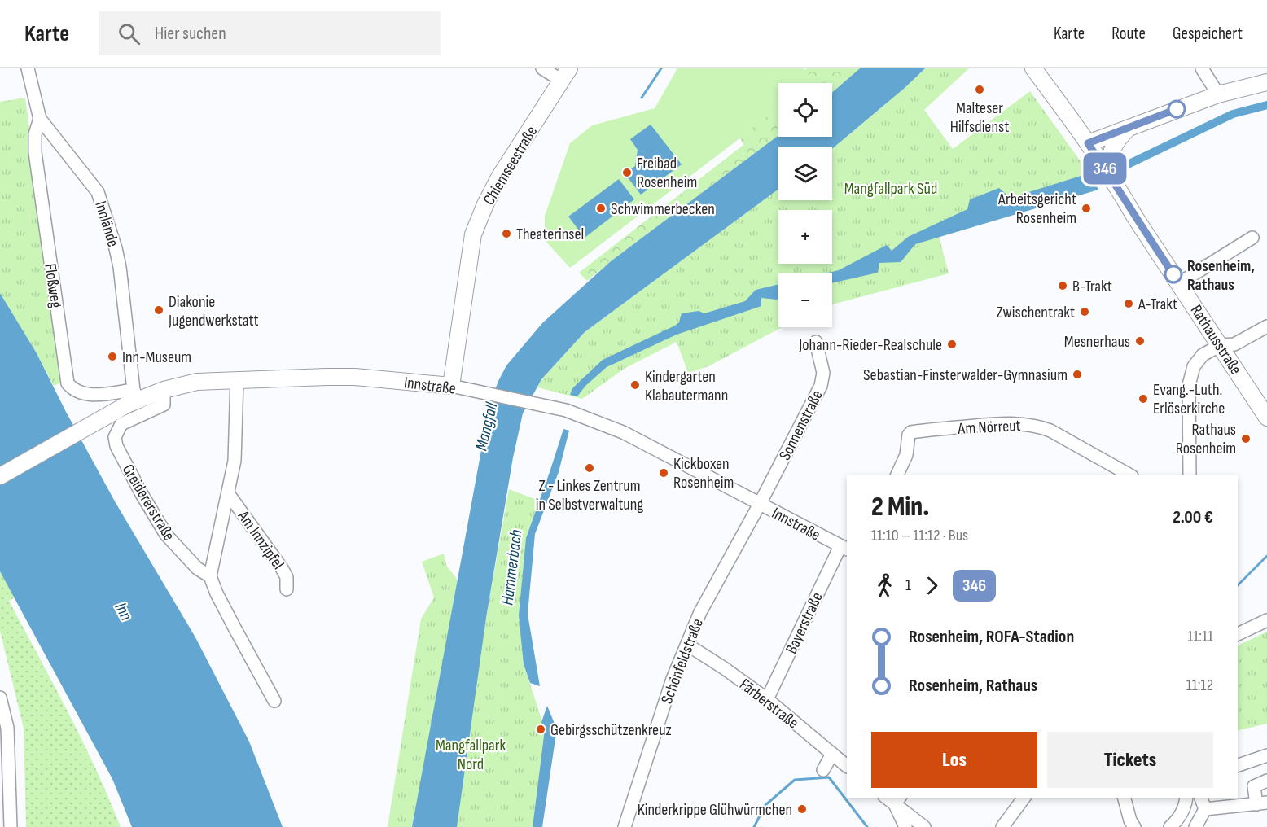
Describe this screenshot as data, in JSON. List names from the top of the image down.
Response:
{
  "streets": {
    "main road": ["Chiemseestraße", "Rathausstraße", "Innstraße"],
    "street": [
      "Innlände",
      "Floßweg",
      "Sonnenstraße",
      "Am Nörreut",
      "Greidererstraße",
      "Am Innzipfel",
      "Bayerstraße",
      "Schönfeldstraße",
      "Färberstraße"
    ]
  },
  "crossings": [
    ["Chiemseestraße", "Innstraße"],
    ["Innlände", "Floßweg"],
    ["Innlände", "Innstraße"],
    ["Floßweg", "Innstraße"],
    ["Innstraße", "Sonnenstraße"],
    ["Innstraße", "Greidererstraße"],
    ["Innstraße", "Am Innzipfel"],
    ["Innstraße", "Bayerstraße"],
    ["Innstraße", "Schönfeldstraße"],
    ["Sonnenstraße", "Schönfeldstraße"],
    ["Greidererstraße", "Am Innzipfel"],
    ["Bayerstraße", "Färberstraße"],
    ["Schönfeldstraße", "Färberstraße"]
  ],
  "water": ["Mangfall", "Hammerbach", "Inn"],
  "parks": ["Mangfallpark Süd", "Mangfallpark Nord"],
  "places": [
    "Malteser Hilfsdienst",
    "Freibad Rosenheim",
    "Schwimmerbecken",
    "Arbeitsgericht Rosenheim",
    "Theaterinsel",
    "Rosenheim, Rathaus",
    "B-Trakt",
    "A-Trakt",
    "Diakonie Jugendwerkstatt",
    "Zwischentrakt",
    "Mesnerhaus",
    "Johann-Rieder-Realschule",
    "Inn-Museum",
    "Sebastian-Finsterwalder-Gymnasium",
    "Kindergarten Klabautermann",
    "Evang.-Luth. Erlöserkirche",
    "Rathaus Rosenheim",
    "Z - Linkes Zentrum in Selbstverwaltung",
    "Kickboxen Rosenheim",
    "Gebirgsschützenkreuz",
    "Kinderkrippe Glühwürmchen"
  ],
  "lines": ["bus line 346"],
  "page": {
    "header": "Karte",
    "search": "Hier suchen",
    "nav": ["Karte", "Route", "Gespeichert"],
    "on_map": "346",
    "map_buttons": ["+", "−"],
    "heading": ["2 Min.", "11:10 – 11:12 · Bus", "2.00 €"],
    "legs": ["1", "346"],
    "list": [
      {
        "name": "Rosenheim, ROFA-Stadion",
        "value": "11:11"
      },
      {
        "name": "Rosenheim, Rathaus",
        "value": "11:12"
      }
    ],
    "buttons": ["Los", "Tickets"]
  }
}
